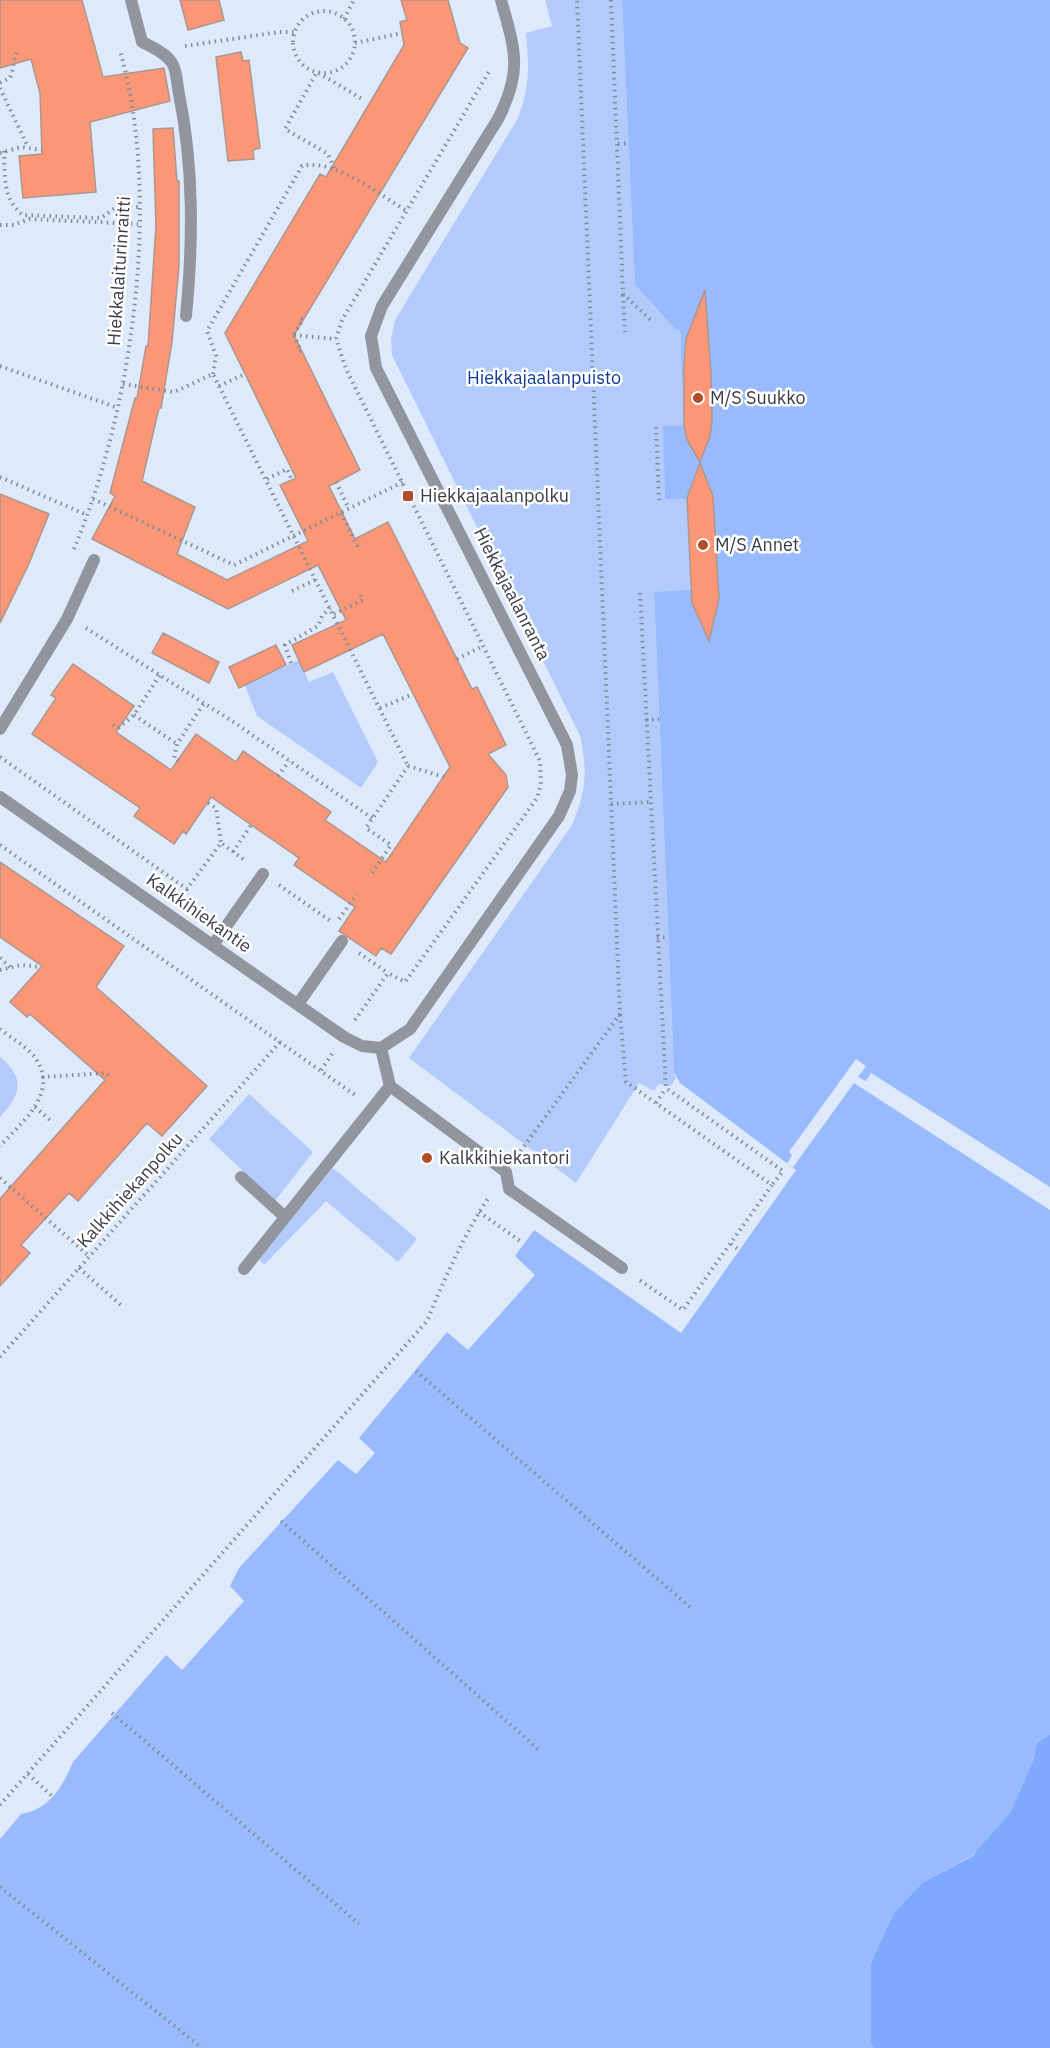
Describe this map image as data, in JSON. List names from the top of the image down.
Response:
{
  "streets": {
    "street": ["Hiekkajaalanranta", "Kalkkihiekantie"],
    "path": ["Hiekkalaiturinraitti", "Kalkkihiekanpolku"]
  },
  "crossings": [
    ["Hiekkajaalanranta", "Kalkkihiekantie"]
  ],
  "parks": ["Hiekkajaalanpuisto"],
  "places": {
    "other": ["M/S Suukko", "M/S Annet", "Kalkkihiekantori"],
    "transit": ["Hiekkajaalanpolku"]
  }
}
